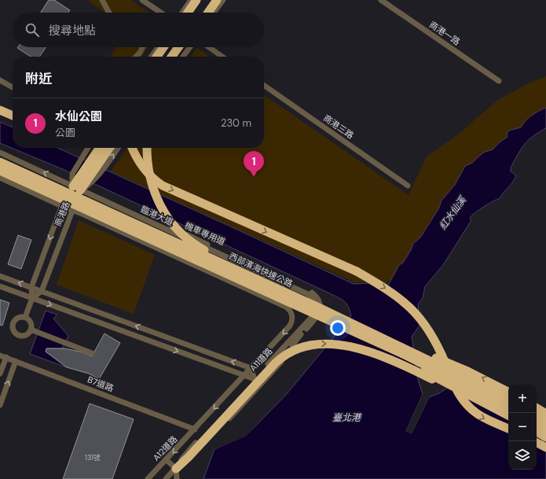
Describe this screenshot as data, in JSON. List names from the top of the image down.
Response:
{
  "streets": {
    "highway": ["西部濱海快速公路"],
    "street": [
      "商港一路",
      "商港三路",
      "商港路",
      "臨港大道",
      "機車專用道",
      "A11道路",
      "B7道路",
      "A12道路"
    ]
  },
  "crossings": [
    ["商港路", "臨港大道"],
    ["商港路", "機車專用道"],
    ["臨港大道", "機車專用道"],
    ["臨港大道", "A11道路"],
    ["A11道路", "B7道路"],
    ["A11道路", "A12道路"],
    ["B7道路", "A12道路"]
  ],
  "water": ["紅水仙溪", "臺北港"],
  "house_numbers": ["131號"],
  "page": {
    "search": "搜尋地點",
    "heading": "附近",
    "list": [
      {
        "mark": "1",
        "name": "水仙公園",
        "note": "公園",
        "value": "230 m"
      }
    ],
    "pins": "1",
    "map_buttons": ["+", "−"]
  }
}
